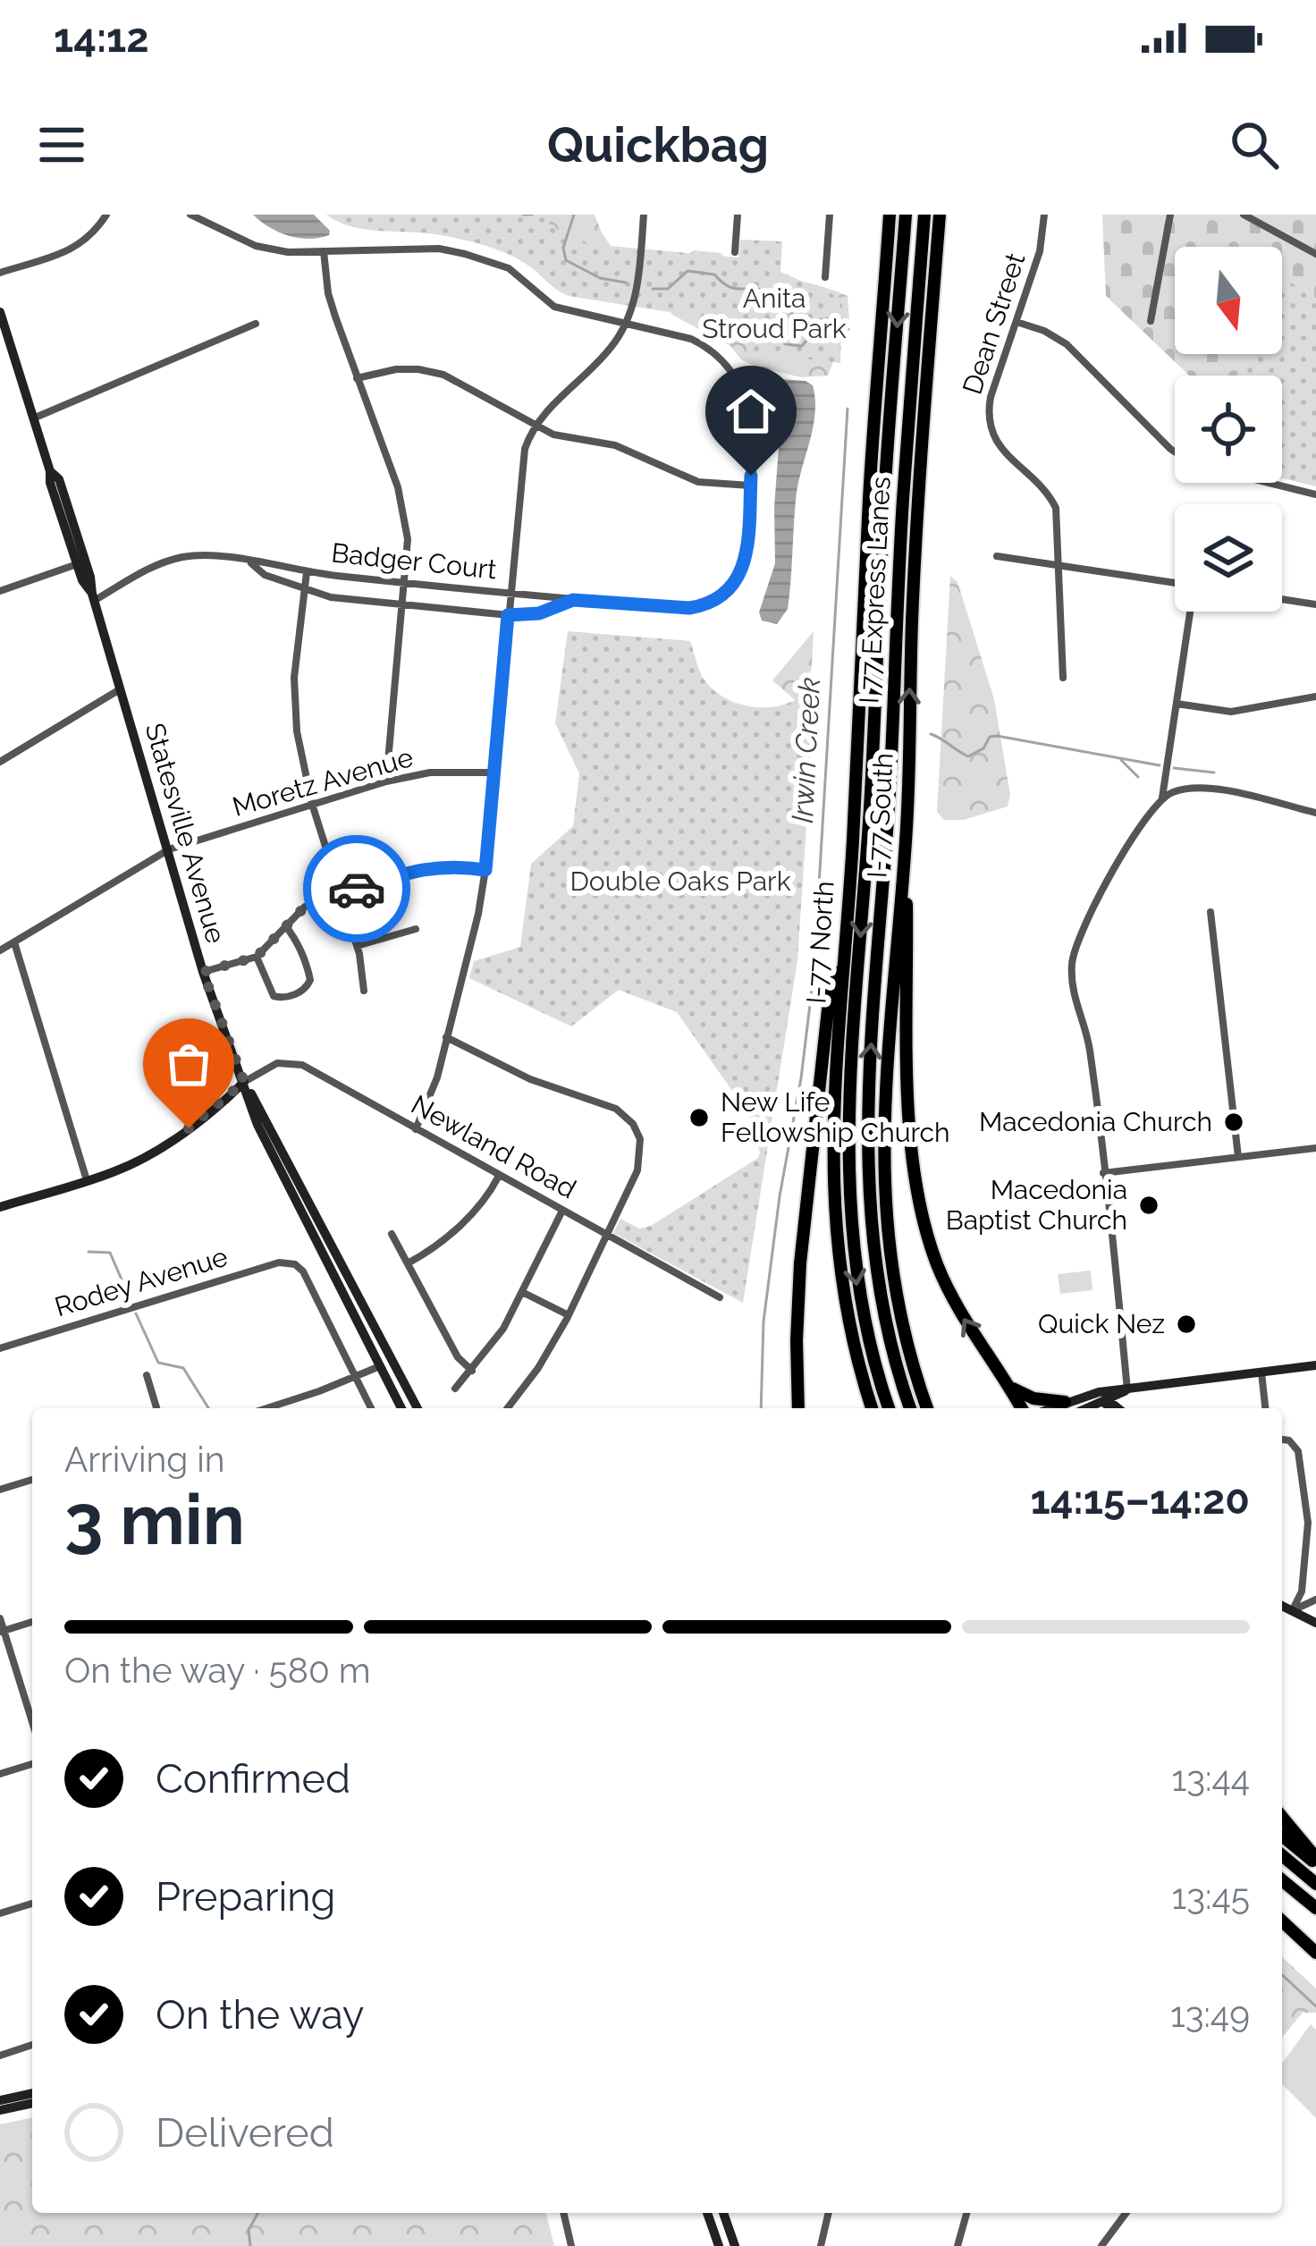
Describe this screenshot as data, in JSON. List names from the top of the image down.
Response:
{
  "streets": {
    "highway": ["I 77 Express Lanes", "I-77 South", "I-77 North"],
    "main road": ["Statesville Avenue"],
    "street": [
      "Dean Street",
      "Badger Court",
      "Moretz Avenue",
      "Newland Road",
      "Rodey Avenue"
    ]
  },
  "crossings": [
    ["Badger Court", "Statesville Avenue"],
    ["Moretz Avenue", "Statesville Avenue"],
    ["Statesville Avenue", "Newland Road"]
  ],
  "one_way": ["I-77 South"],
  "water": ["Irwin Creek"],
  "parks": ["Anita Stroud Park", "Double Oaks Park"],
  "places": [
    "New Life Fellowship Church",
    "Macedonia Church",
    "Macedonia Baptist Church",
    "Quick Nez"
  ],
  "north": "bottom",
  "page": {
    "status": "14:12",
    "header": "Quickbag",
    "heading": ["3 min", "Arriving in", "14:15–14:20"],
    "bar": "On the way · 580 m",
    "list": [
      ["Confirmed", "13:44"],
      ["Preparing", "13:45"],
      ["On the way", "13:49"],
      "Delivered"
    ]
  }
}
